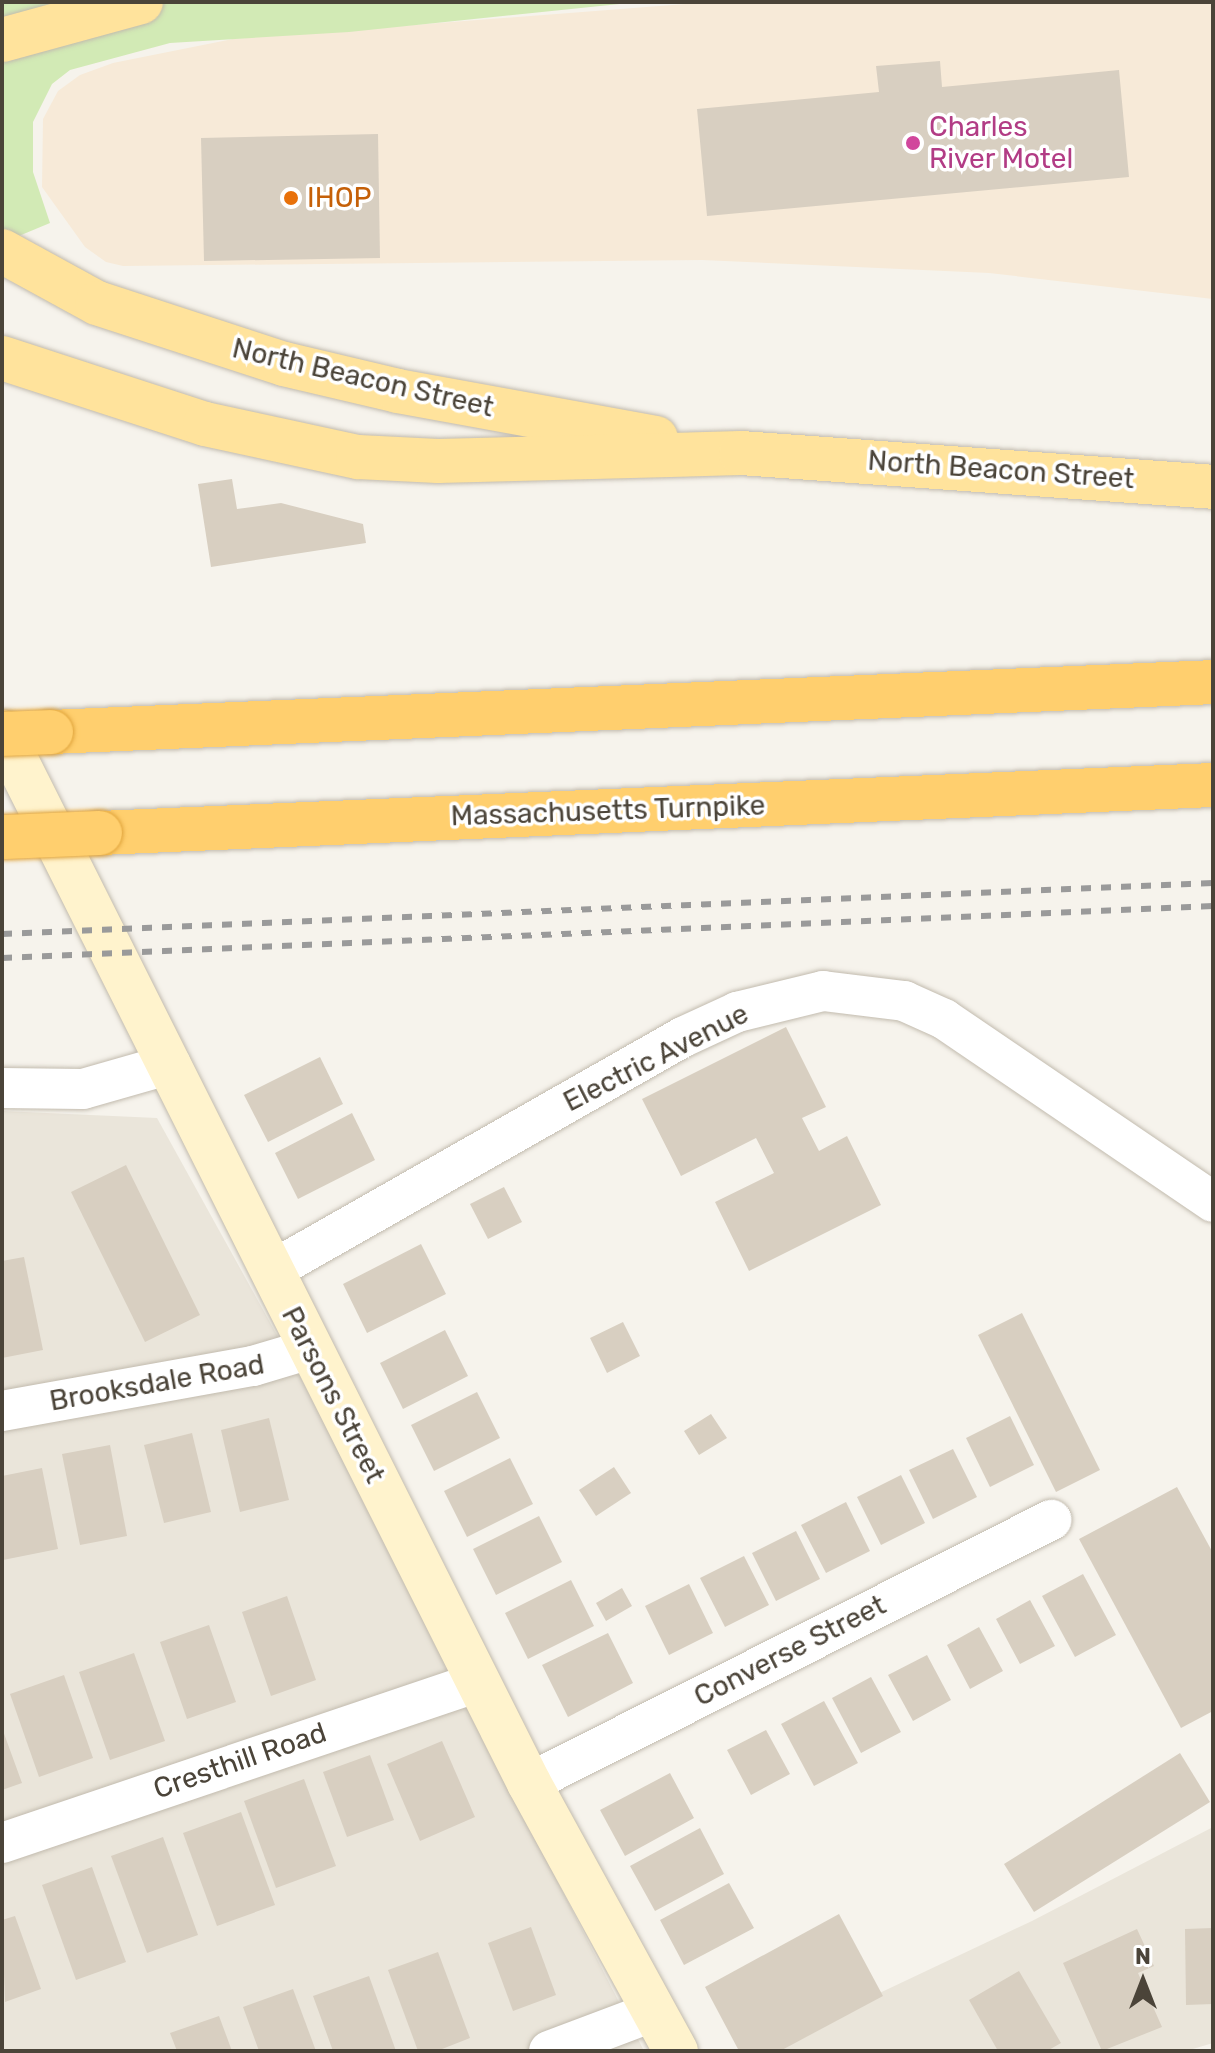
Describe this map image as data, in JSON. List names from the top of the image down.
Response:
{
  "streets": {
    "highway": ["Massachusetts Turnpike"],
    "main road": ["North Beacon Street"],
    "street": [
      "Electric Avenue",
      "Brooksdale Road",
      "Parsons Street",
      "Converse Street",
      "Cresthill Road"
    ]
  },
  "crossings": [
    ["Electric Avenue", "Parsons Street"],
    ["Brooksdale Road", "Parsons Street"],
    ["Parsons Street", "Converse Street"],
    ["Parsons Street", "Cresthill Road"]
  ],
  "places": ["Charles River Motel", "IHOP"],
  "north": "top"
}
